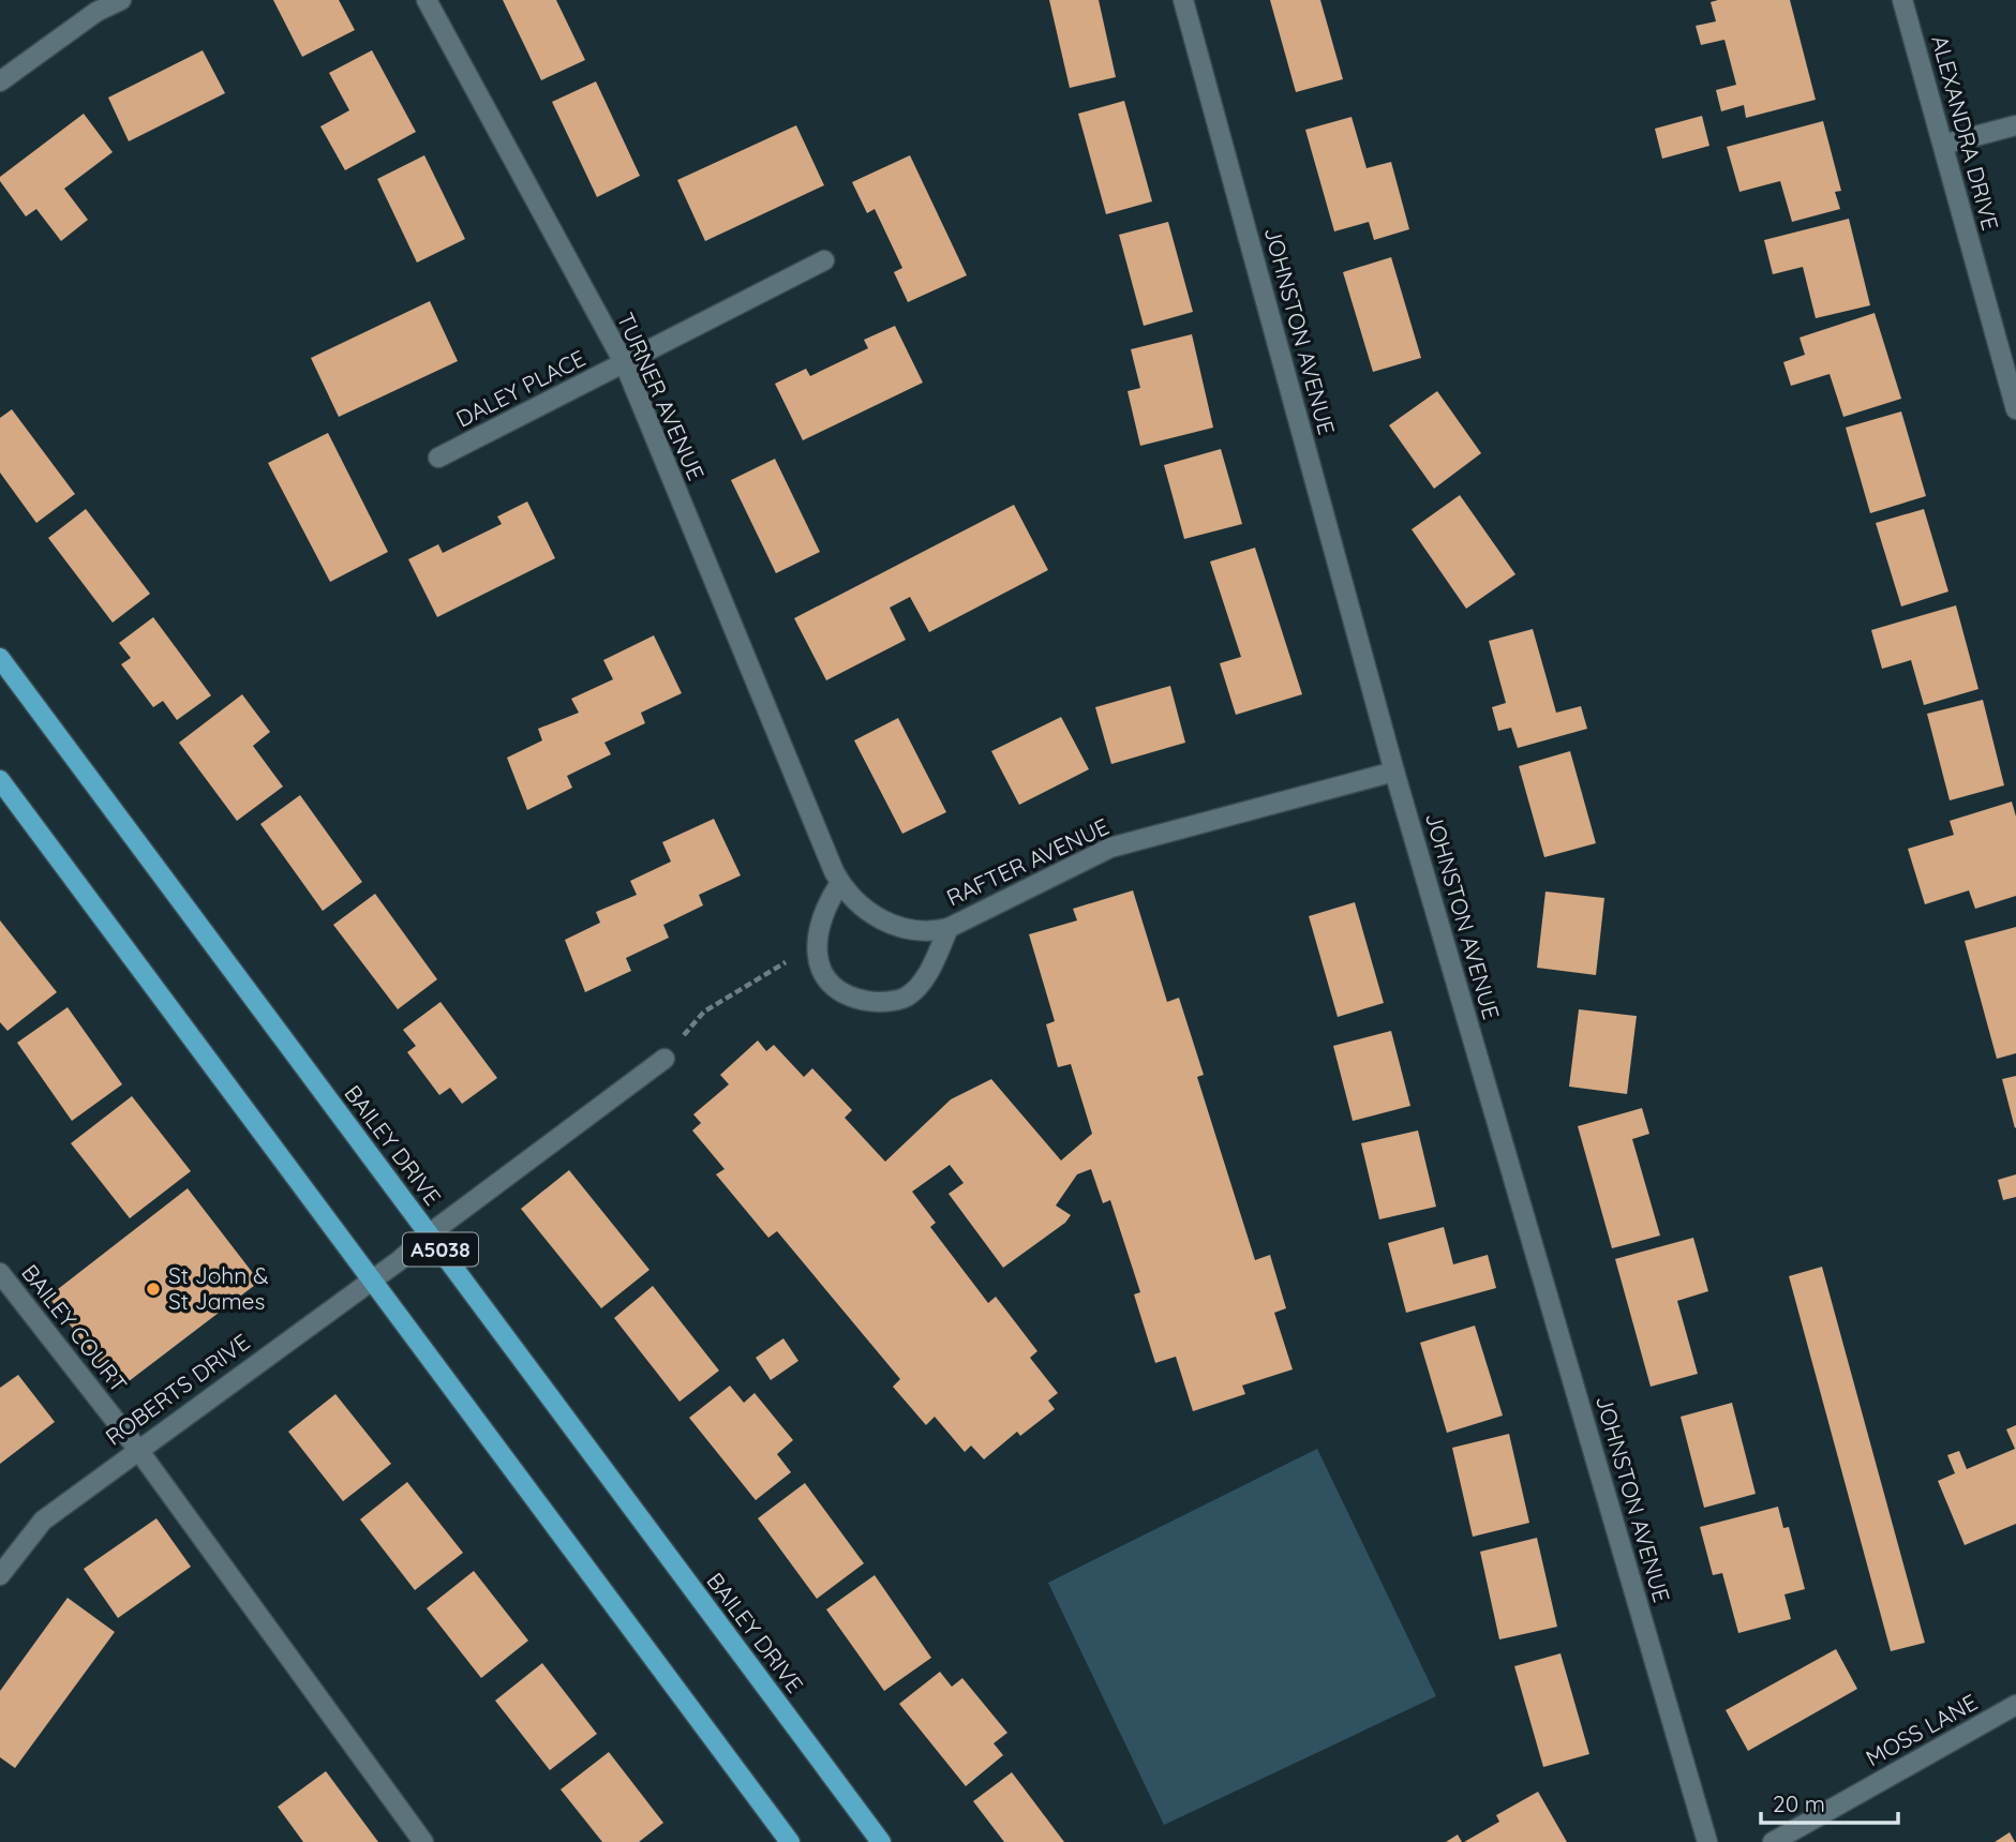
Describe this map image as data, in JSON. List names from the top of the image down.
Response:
{
  "streets": {
    "main road": ["BAILEY DRIVE", "A5038"],
    "street": [
      "ALEXANDRA DRIVE",
      "JOHNSTON AVENUE",
      "DALEY PLACE",
      "TURNER AVENUE",
      "RAFTER AVENUE",
      "BAILEY COURT",
      "ROBERTS DRIVE",
      "MOSS LANE"
    ]
  },
  "crossings": [
    ["JOHNSTON AVENUE", "RAFTER AVENUE"],
    ["DALEY PLACE", "TURNER AVENUE"],
    ["TURNER AVENUE", "RAFTER AVENUE"],
    ["BAILEY DRIVE", "ROBERTS DRIVE"],
    ["A5038", "ROBERTS DRIVE"],
    ["BAILEY COURT", "ROBERTS DRIVE"]
  ],
  "places": ["St John & St James"],
  "scale_bar": "20 m"
}
